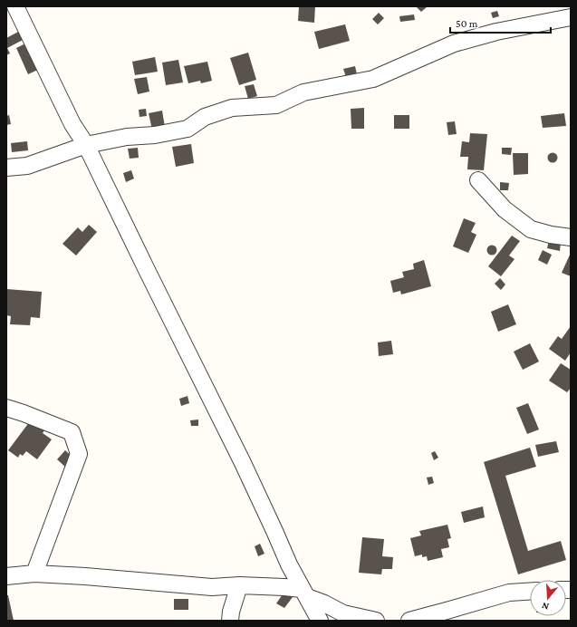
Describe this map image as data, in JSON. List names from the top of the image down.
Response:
{
  "scale_bar": "50 m",
  "north": "bottom"
}
